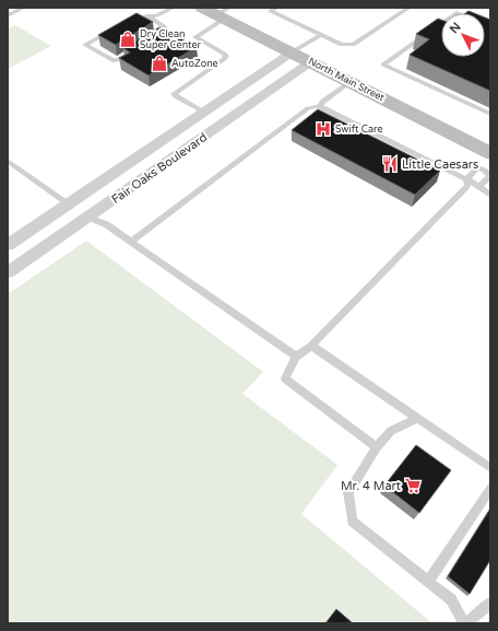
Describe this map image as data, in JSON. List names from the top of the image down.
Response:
{
  "streets": {
    "main road": ["North Main Street"],
    "street": ["Fair Oaks Boulevard"]
  },
  "crossings": [
    ["North Main Street", "Fair Oaks Boulevard"]
  ],
  "places": {
    "shop": ["Dry Clean Super Center", "AutoZone"],
    "hospital": ["Swift Care"],
    "restaurant": ["Little Caesars"],
    "supermarket": ["Mr. 4 Mart"]
  },
  "north": "top left"
}
